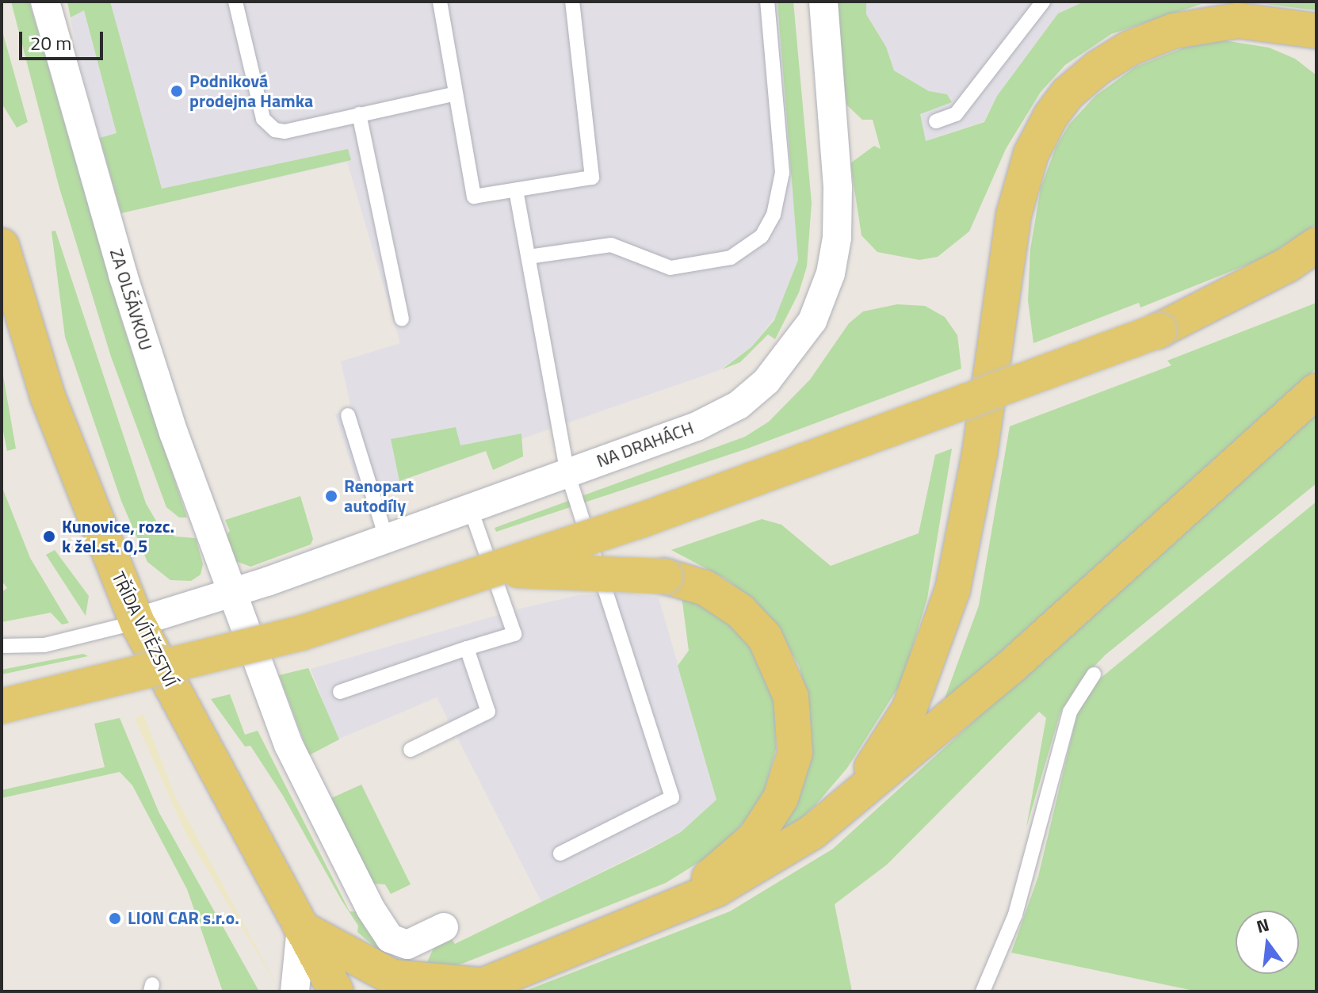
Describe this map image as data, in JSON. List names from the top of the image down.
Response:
{
  "streets": {
    "main road": ["TŘÍDA VÍTĚZSTVÍ"],
    "street": ["ZA OLŠÁVKOU", "NA DRAHÁCH"]
  },
  "crossings": [
    ["ZA OLŠÁVKOU", "NA DRAHÁCH"],
    ["NA DRAHÁCH", "TŘÍDA VÍTĚZSTVÍ"]
  ],
  "places": [
    "Podniková prodejna Hamka",
    "Renopart autodíly",
    "Kunovice, rozc. k žel.st. 0,5",
    "LION CAR s.r.o."
  ],
  "scale_bar": "20 m",
  "north": "top"
}
